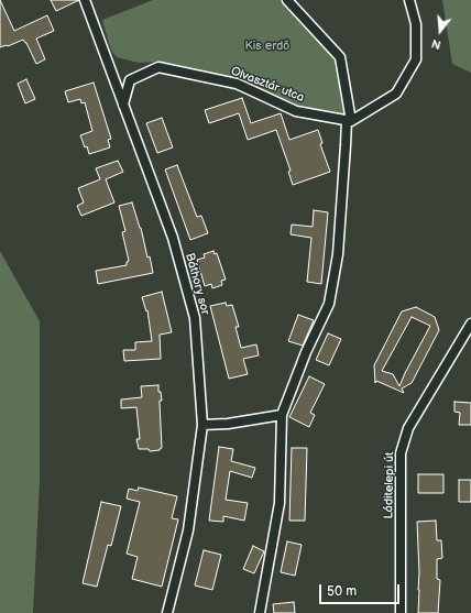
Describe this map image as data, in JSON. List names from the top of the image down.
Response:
{
  "streets": {
    "street": ["Olvasztár utca", "Báthory sor", "Láditelepi út"]
  },
  "crossings": [
    ["Olvasztár utca", "Báthory sor"]
  ],
  "parks": ["Kis erdő"],
  "scale_bar": "50 m",
  "north": "bottom"
}
